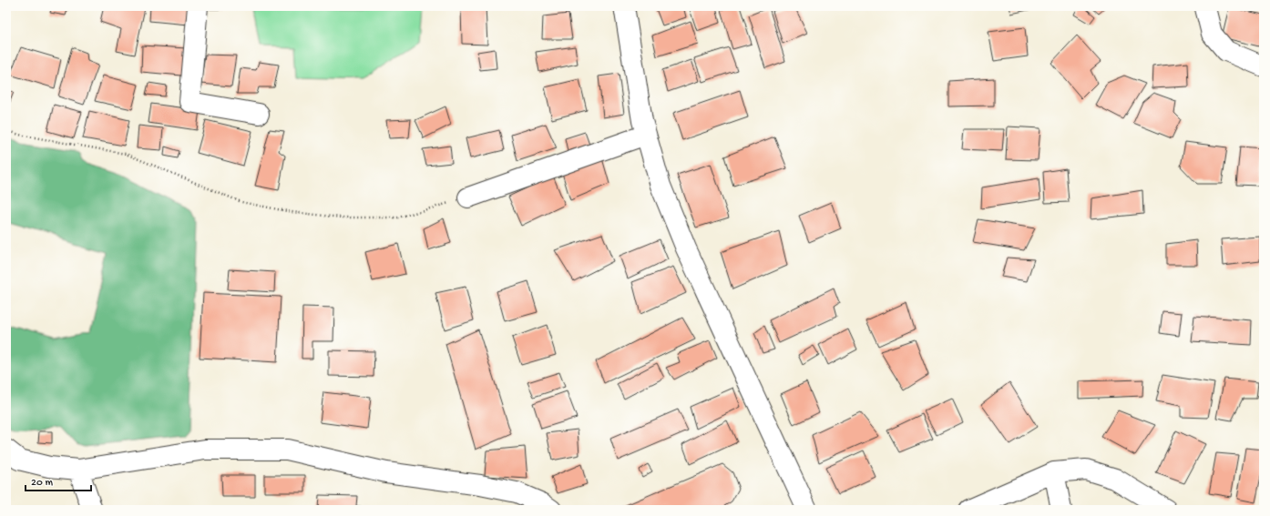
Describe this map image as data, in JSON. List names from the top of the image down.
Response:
{
  "scale_bar": "20 m"
}
